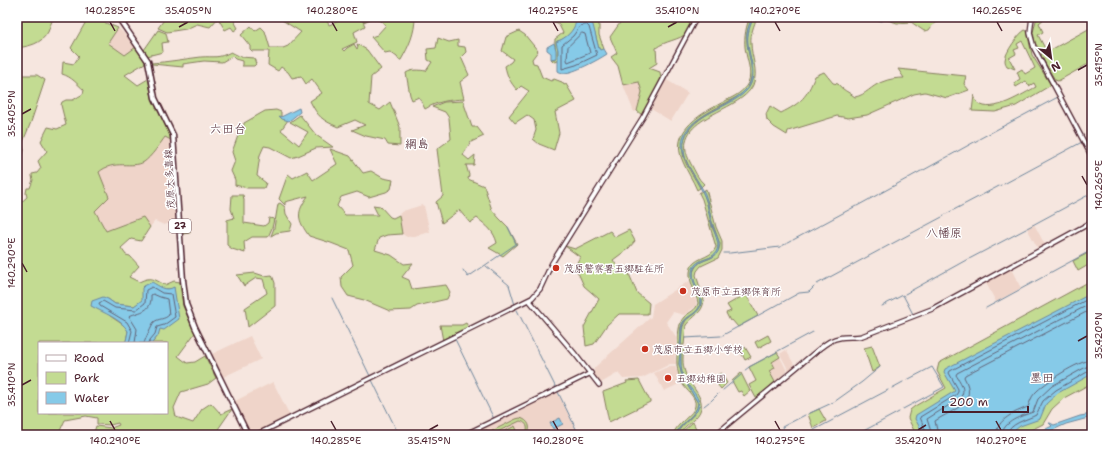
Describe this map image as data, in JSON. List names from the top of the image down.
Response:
{
  "streets": {
    "main road": ["茂原大多喜線", "27"]
  },
  "districts": [
    "六田台",
    "綱島",
    "八幡原",
    "墨田"
  ],
  "places": [
    "茂原警察署五郷駐在所",
    "茂原市立五郷保育所",
    "茂原市立五郷小学校",
    "五郷幼稚園"
  ],
  "legend": ["Road", "Park", "Water"],
  "scale_bar": "200 m",
  "north": "bottom right",
  "coordinates": [
    "140.285°E",
    "35.405°N",
    "140.280°E",
    "140.275°E",
    "35.410°N",
    "140.270°E",
    "140.265°E",
    "35.415°N",
    "140.290°E",
    "35.420°N"
  ]
}
